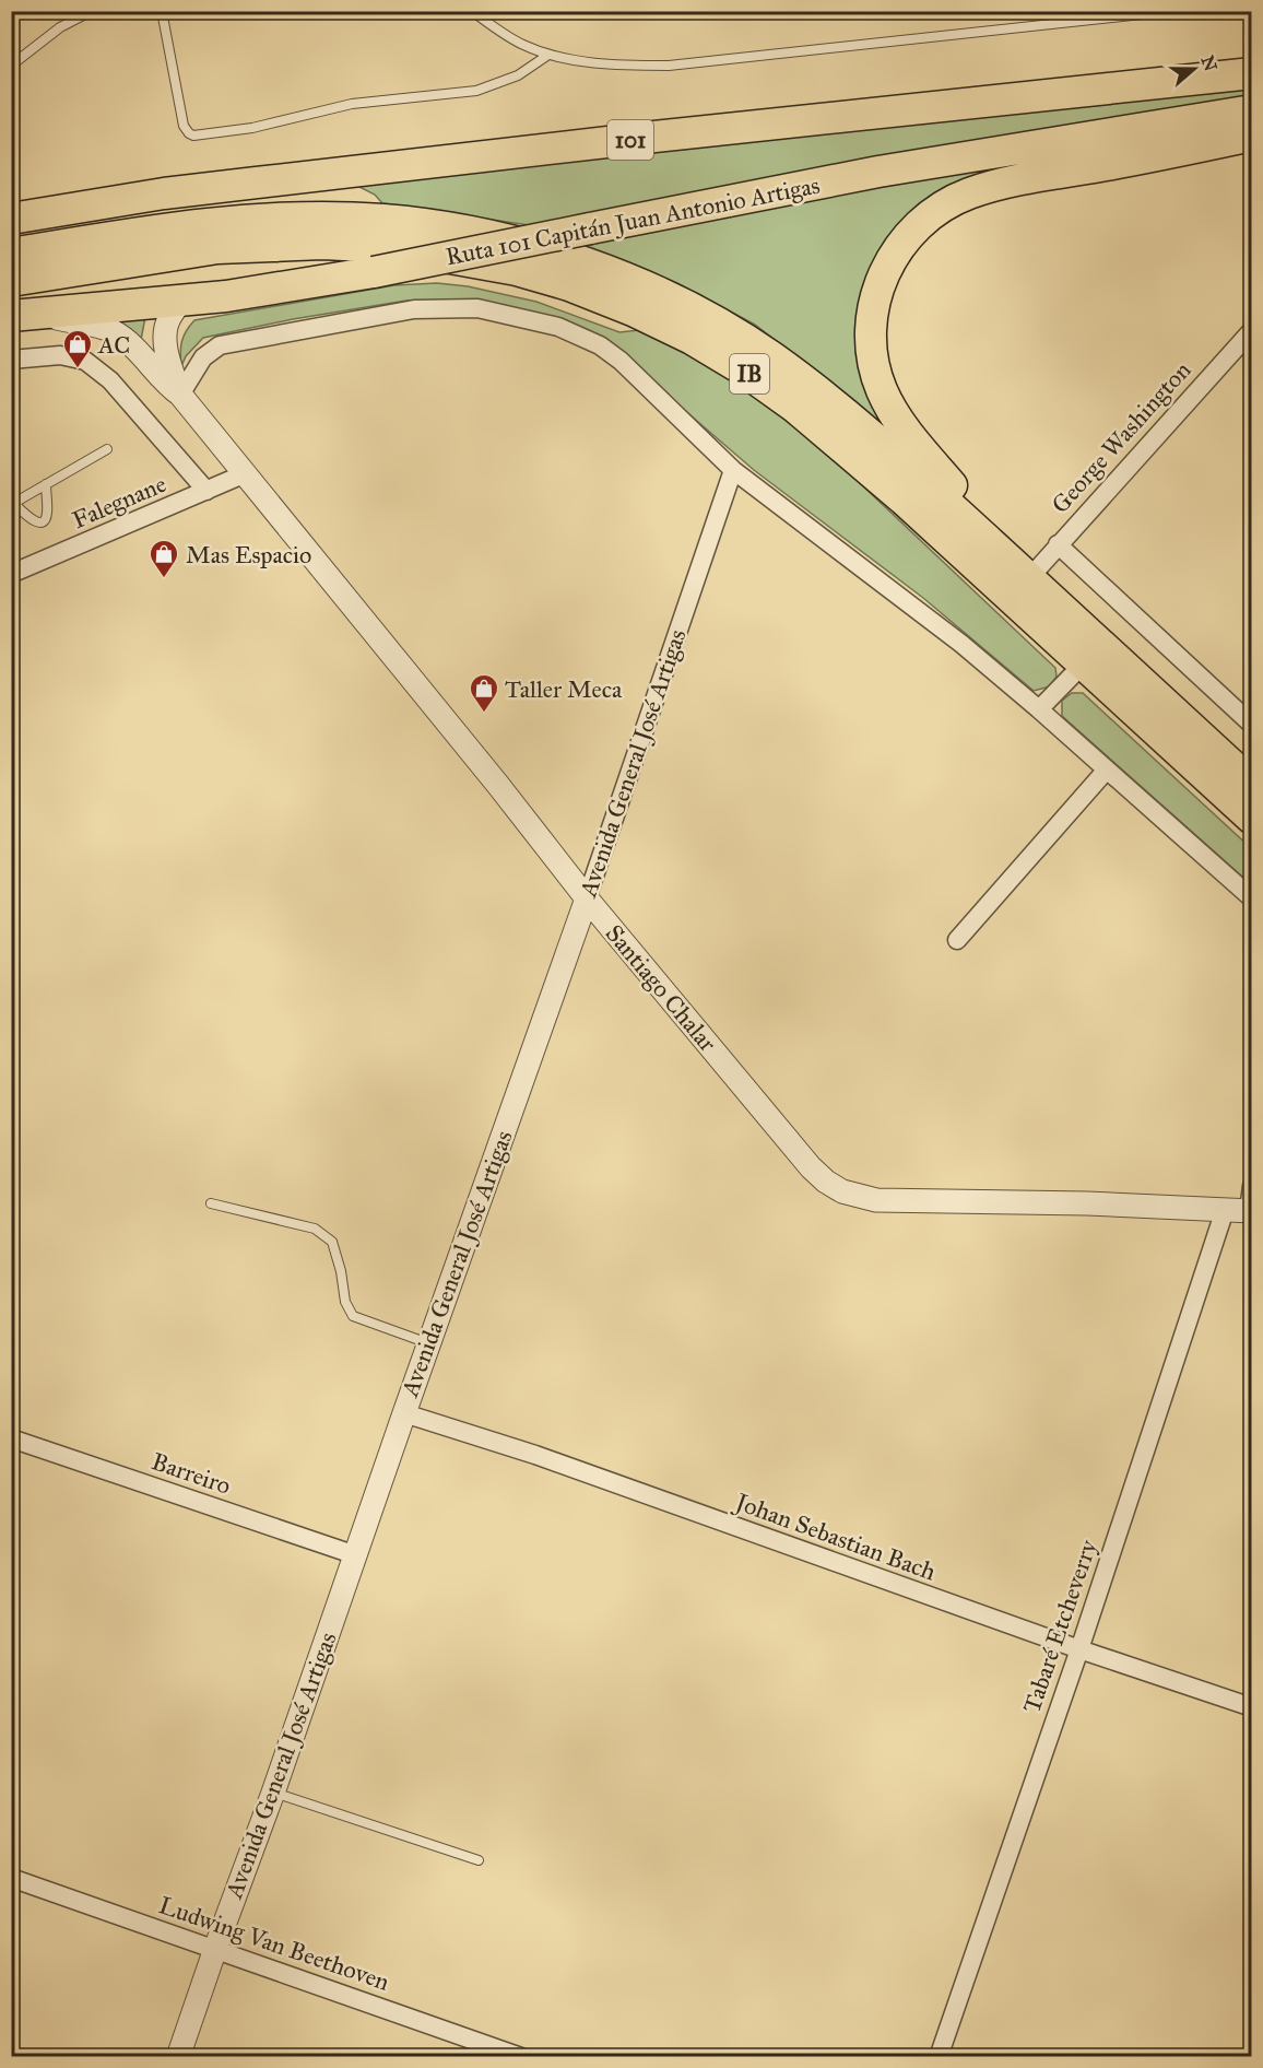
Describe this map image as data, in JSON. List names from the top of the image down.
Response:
{
  "streets": {
    "highway": ["101", "Ruta 101 Capitán Juan Antonio Artigas", "IB"],
    "street": [
      "George Washington",
      "Falegnane",
      "Avenida General José Artigas",
      "Santiago Chalar",
      "Barreiro",
      "Johan Sebastian Bach",
      "Tabaré Etcheverry",
      "Ludwing Van Beethoven"
    ]
  },
  "crossings": [
    ["Ruta 101 Capitán Juan Antonio Artigas", "Santiago Chalar"],
    ["IB", "George Washington"],
    ["Falegnane", "Santiago Chalar"],
    ["Avenida General José Artigas", "Santiago Chalar"],
    ["Avenida General José Artigas", "Barreiro"],
    ["Avenida General José Artigas", "Johan Sebastian Bach"],
    ["Avenida General José Artigas", "Ludwing Van Beethoven"],
    ["Santiago Chalar", "Tabaré Etcheverry"],
    ["Johan Sebastian Bach", "Tabaré Etcheverry"]
  ],
  "places": {
    "shop": ["AC", "Mas Espacio", "Taller Meca"]
  },
  "north": "right"
}
